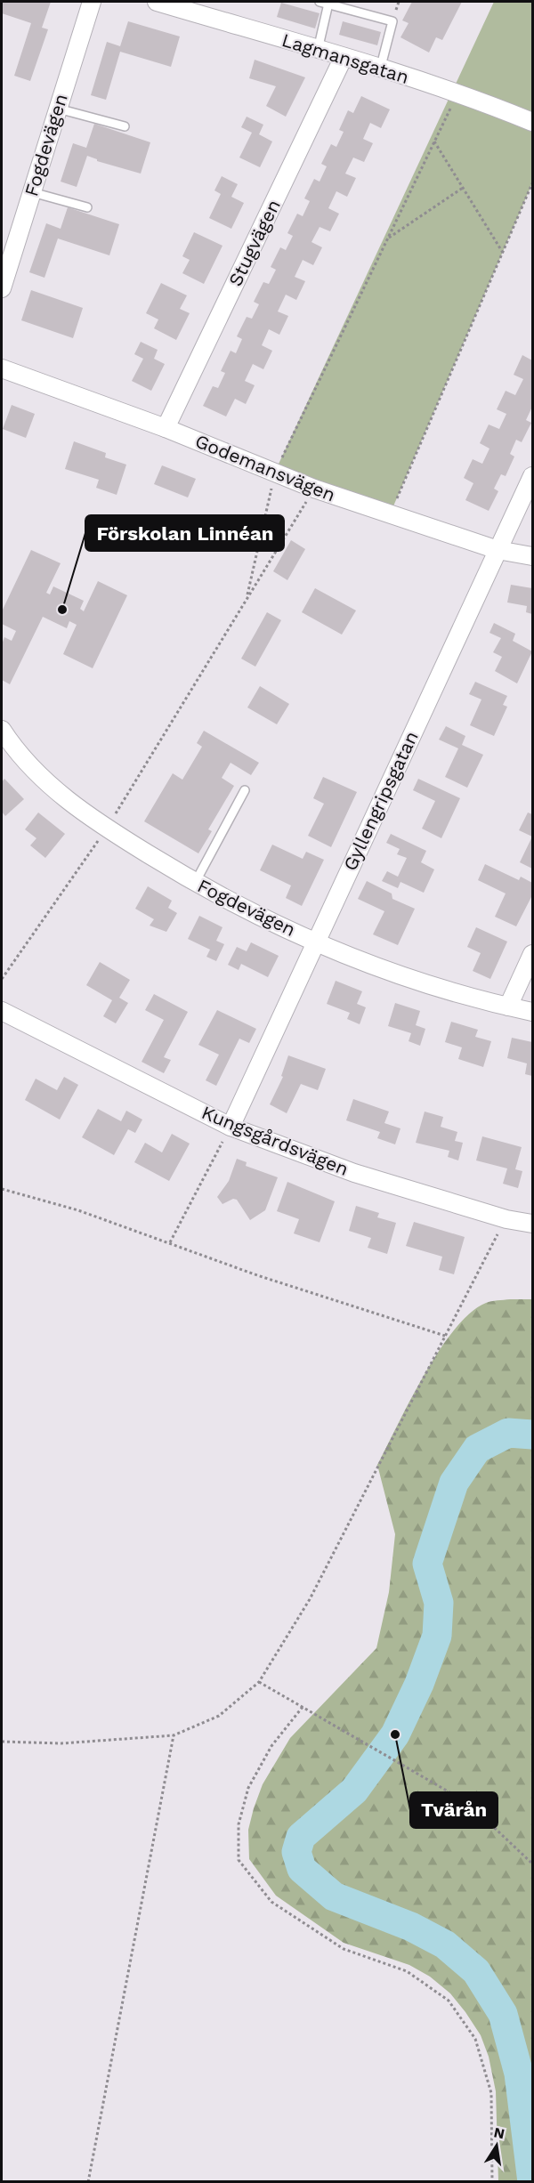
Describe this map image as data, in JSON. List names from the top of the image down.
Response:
{
  "streets": {
    "street": [
      "Lagmansgatan",
      "Fogdevägen",
      "Stugvägen",
      "Godemansvägen",
      "Gyllengripsgatan",
      "Kungsgårdsvägen"
    ]
  },
  "crossings": [
    ["Lagmansgatan", "Stugvägen"],
    ["Fogdevägen", "Gyllengripsgatan"],
    ["Stugvägen", "Godemansvägen"],
    ["Godemansvägen", "Gyllengripsgatan"],
    ["Gyllengripsgatan", "Kungsgårdsvägen"]
  ],
  "places": ["Förskolan Linnéan", "Tvärån"],
  "north": "top"
}
